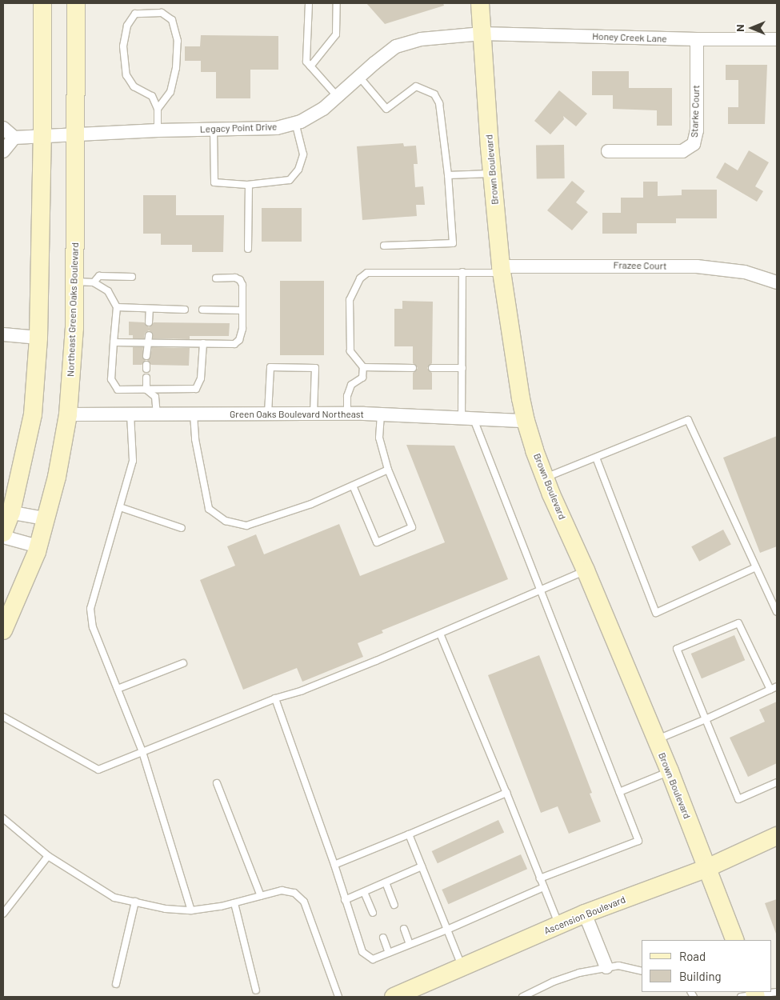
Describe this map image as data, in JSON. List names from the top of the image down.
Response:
{
  "streets": {
    "street": [
      "Honey Creek Lane",
      "Starke Court",
      "Legacy Point Drive",
      "Brown Boulevard",
      "Frazee Court",
      "Northeast Green Oaks Boulevard",
      "Green Oaks Boulevard Northeast",
      "Ascension Boulevard"
    ]
  },
  "crossings": [
    ["Honey Creek Lane", "Starke Court"],
    ["Honey Creek Lane", "Legacy Point Drive"],
    ["Honey Creek Lane", "Brown Boulevard"],
    ["Legacy Point Drive", "Brown Boulevard"],
    ["Legacy Point Drive", "Northeast Green Oaks Boulevard"],
    ["Brown Boulevard", "Frazee Court"],
    ["Brown Boulevard", "Green Oaks Boulevard Northeast"],
    ["Brown Boulevard", "Ascension Boulevard"],
    ["Northeast Green Oaks Boulevard", "Green Oaks Boulevard Northeast"]
  ],
  "legend": ["Road", "Building"],
  "north": "left"
}
